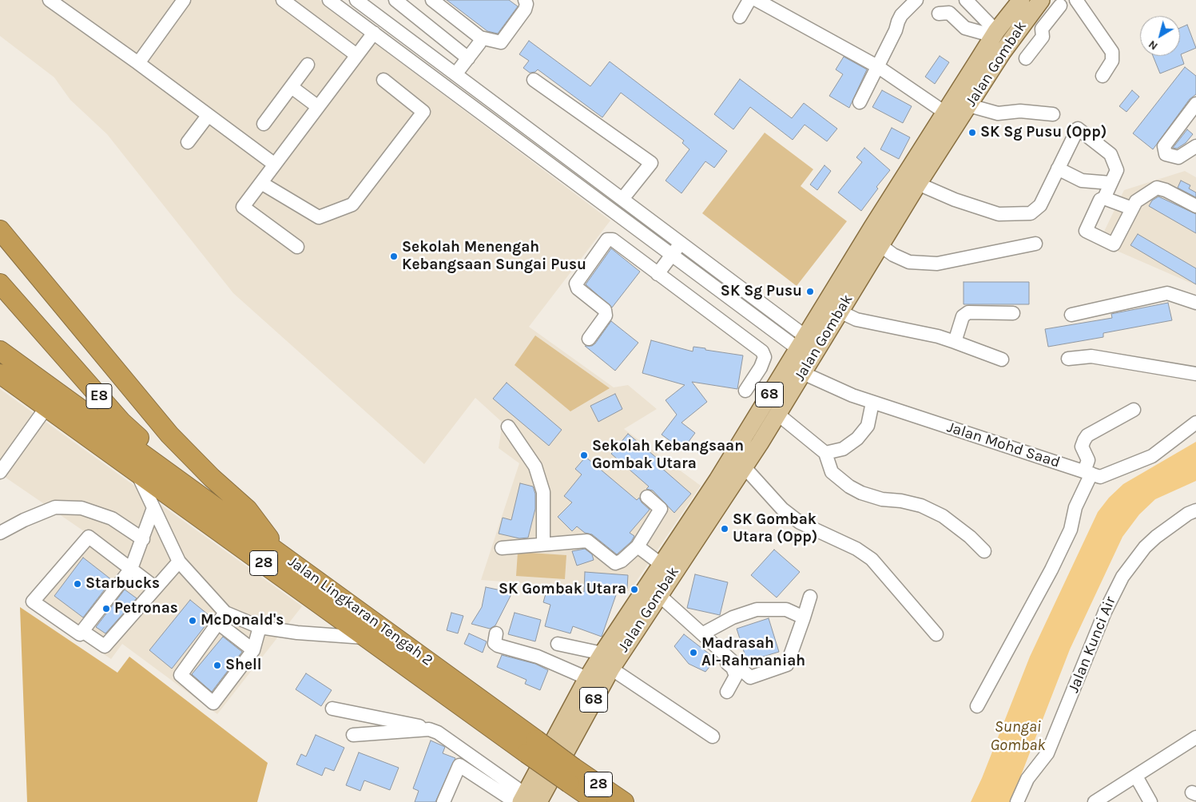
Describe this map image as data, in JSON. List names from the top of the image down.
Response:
{
  "streets": {
    "highway": ["E8", "28", "Jalan Lingkaran Tengah 2"],
    "main road": ["Jalan Gombak", "68"],
    "street": ["Jalan Mohd Saad", "Jalan Kunci Air"]
  },
  "crossings": [
    ["Jalan Gombak", "Jalan Mohd Saad"],
    ["E8", "Jalan Lingkaran Tengah 2"]
  ],
  "water": ["Sungai Gombak"],
  "places": [
    "SK Sg Pusu (Opp)",
    "Sekolah Menengah Kebangsaan Sungai Pusu",
    "SK Sg Pusu",
    "Sekolah Kebangsaan Gombak Utara",
    "SK Gombak Utara (Opp)",
    "Starbucks",
    "SK Gombak Utara",
    "Petronas",
    "McDonald's",
    "Madrasah Al-Rahmaniah",
    "Shell"
  ],
  "north": "bottom left"
}
